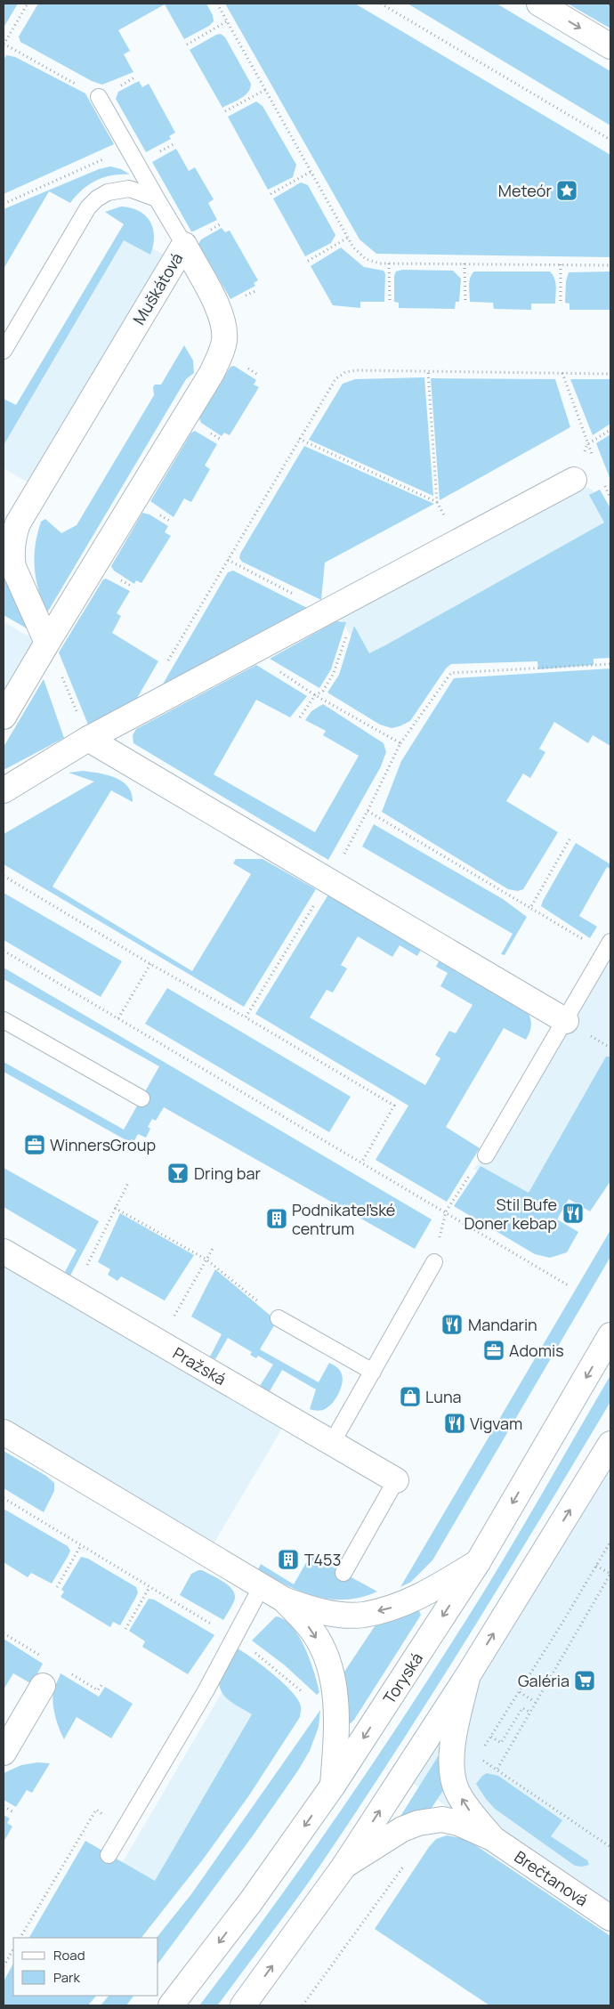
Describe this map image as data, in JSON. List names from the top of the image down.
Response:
{
  "streets": {
    "street": [
      "Muškátová",
      "Pražská",
      "Toryská",
      "Brečtanová"
    ]
  },
  "places": {
    "place": ["Meteór"],
    "office": ["WinnersGroup", "Adomis"],
    "bar": ["Dring bar"],
    "restaurant": ["Stil Bufe Doner kebap", "Mandarin", "Vigvam"],
    "building": ["Podnikateľské centrum", "T453"],
    "shop": ["Luna"],
    "supermarket": ["Galéria"]
  },
  "legend": ["Road", "Park"]
}
